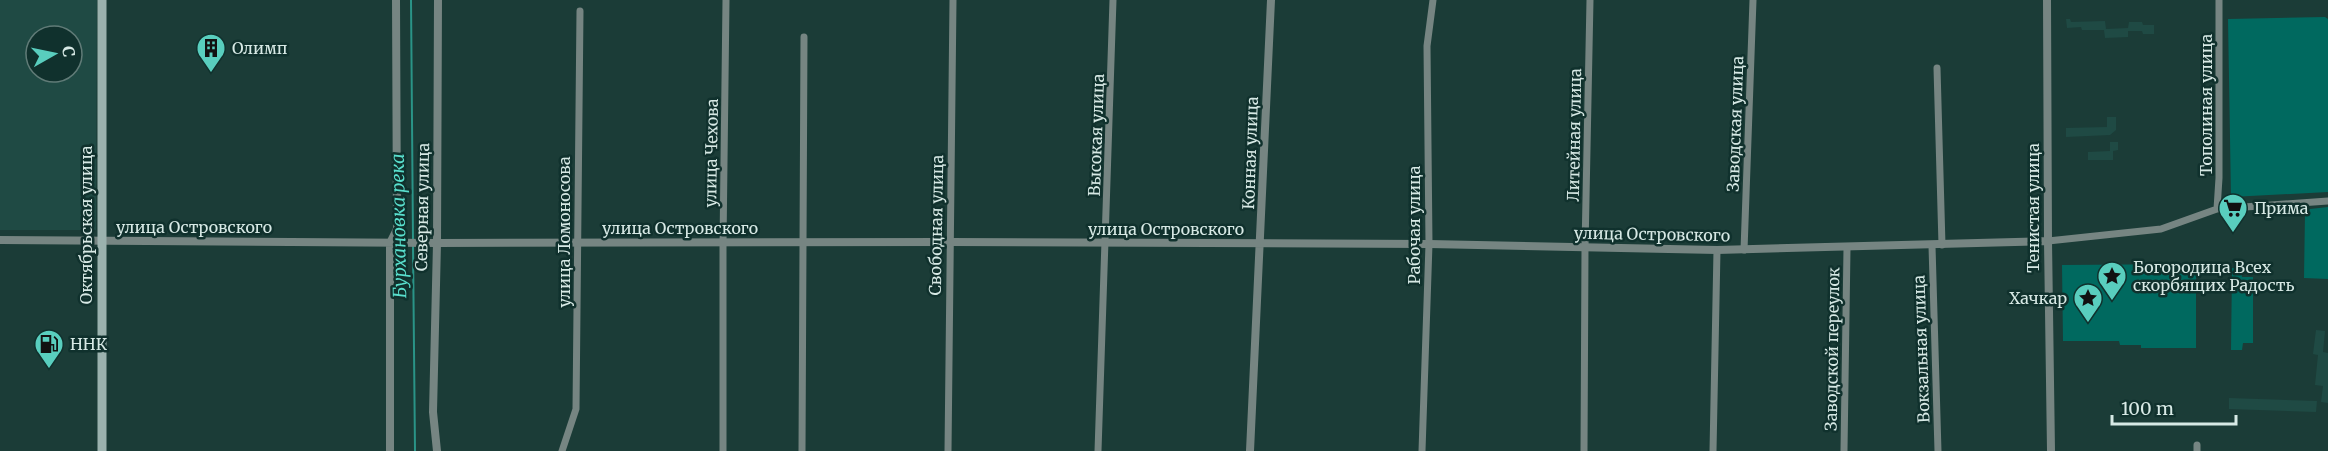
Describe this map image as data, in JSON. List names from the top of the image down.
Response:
{
  "streets": {
    "main road": ["Октябрьская улица"],
    "street": [
      "Тополиная улица",
      "Заводская улица",
      "Высокая улица",
      "Литейная улица",
      "улица Чехова",
      "Конная улица",
      "Северная улица",
      "Тенистая улица",
      "Свободная улица",
      "Рабочая улица",
      "улица Островского",
      "улица Ломоносова",
      "Заводской переулок",
      "Вокзальная улица"
    ]
  },
  "crossings": [
    ["Тополиная улица", "улица Островского"],
    ["Заводская улица", "улица Островского"],
    ["Высокая улица", "улица Островского"],
    ["Литейная улица", "улица Островского"],
    ["улица Чехова", "улица Островского"],
    ["Конная улица", "улица Островского"],
    ["Северная улица", "улица Островского"],
    ["Тенистая улица", "улица Островского"],
    ["Октябрьская улица", "улица Островского"],
    ["Свободная улица", "улица Островского"],
    ["Рабочая улица", "улица Островского"],
    ["улица Островского", "улица Ломоносова"],
    ["улица Островского", "Заводской переулок"],
    ["улица Островского", "Вокзальная улица"]
  ],
  "water": ["Бурхановка река"],
  "places": {
    "building": ["Олимп"],
    "supermarket": ["Прима"],
    "place": ["Богородица Всех скорбящих Радость", "Хачкар"],
    "fuel station": ["ННК"]
  },
  "scale_bar": "100 m",
  "north": "right"
}
